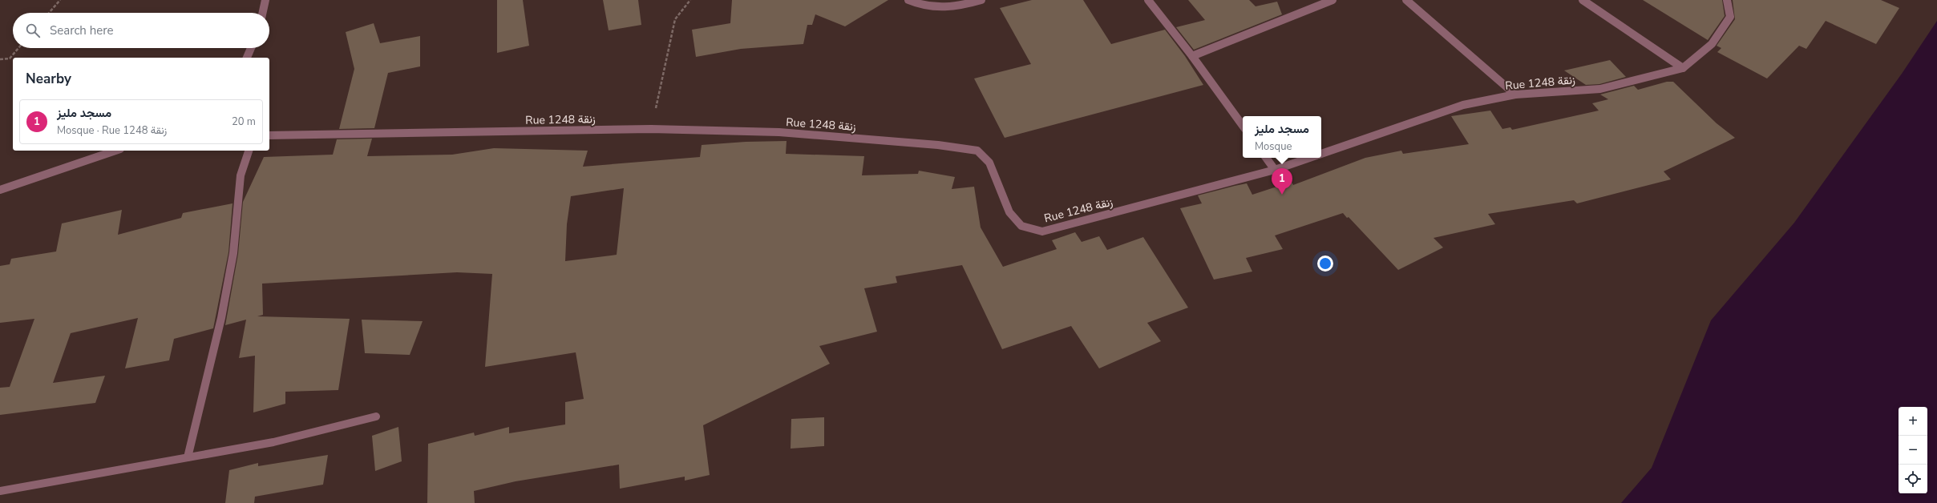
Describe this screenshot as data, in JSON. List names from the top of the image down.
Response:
{
  "streets": {
    "street": ["Rue 1248 زنقة"]
  },
  "page": {
    "search": "Search here",
    "heading": "Nearby",
    "list": [
      {
        "mark": "1",
        "name": "مسجد مليز",
        "note": "Mosque · Rue 1248 زنقة",
        "value": "20 m"
      }
    ],
    "popup": ["مسجد مليز", "Mosque"],
    "pins": "1",
    "map_buttons": ["+", "−"]
  }
}
